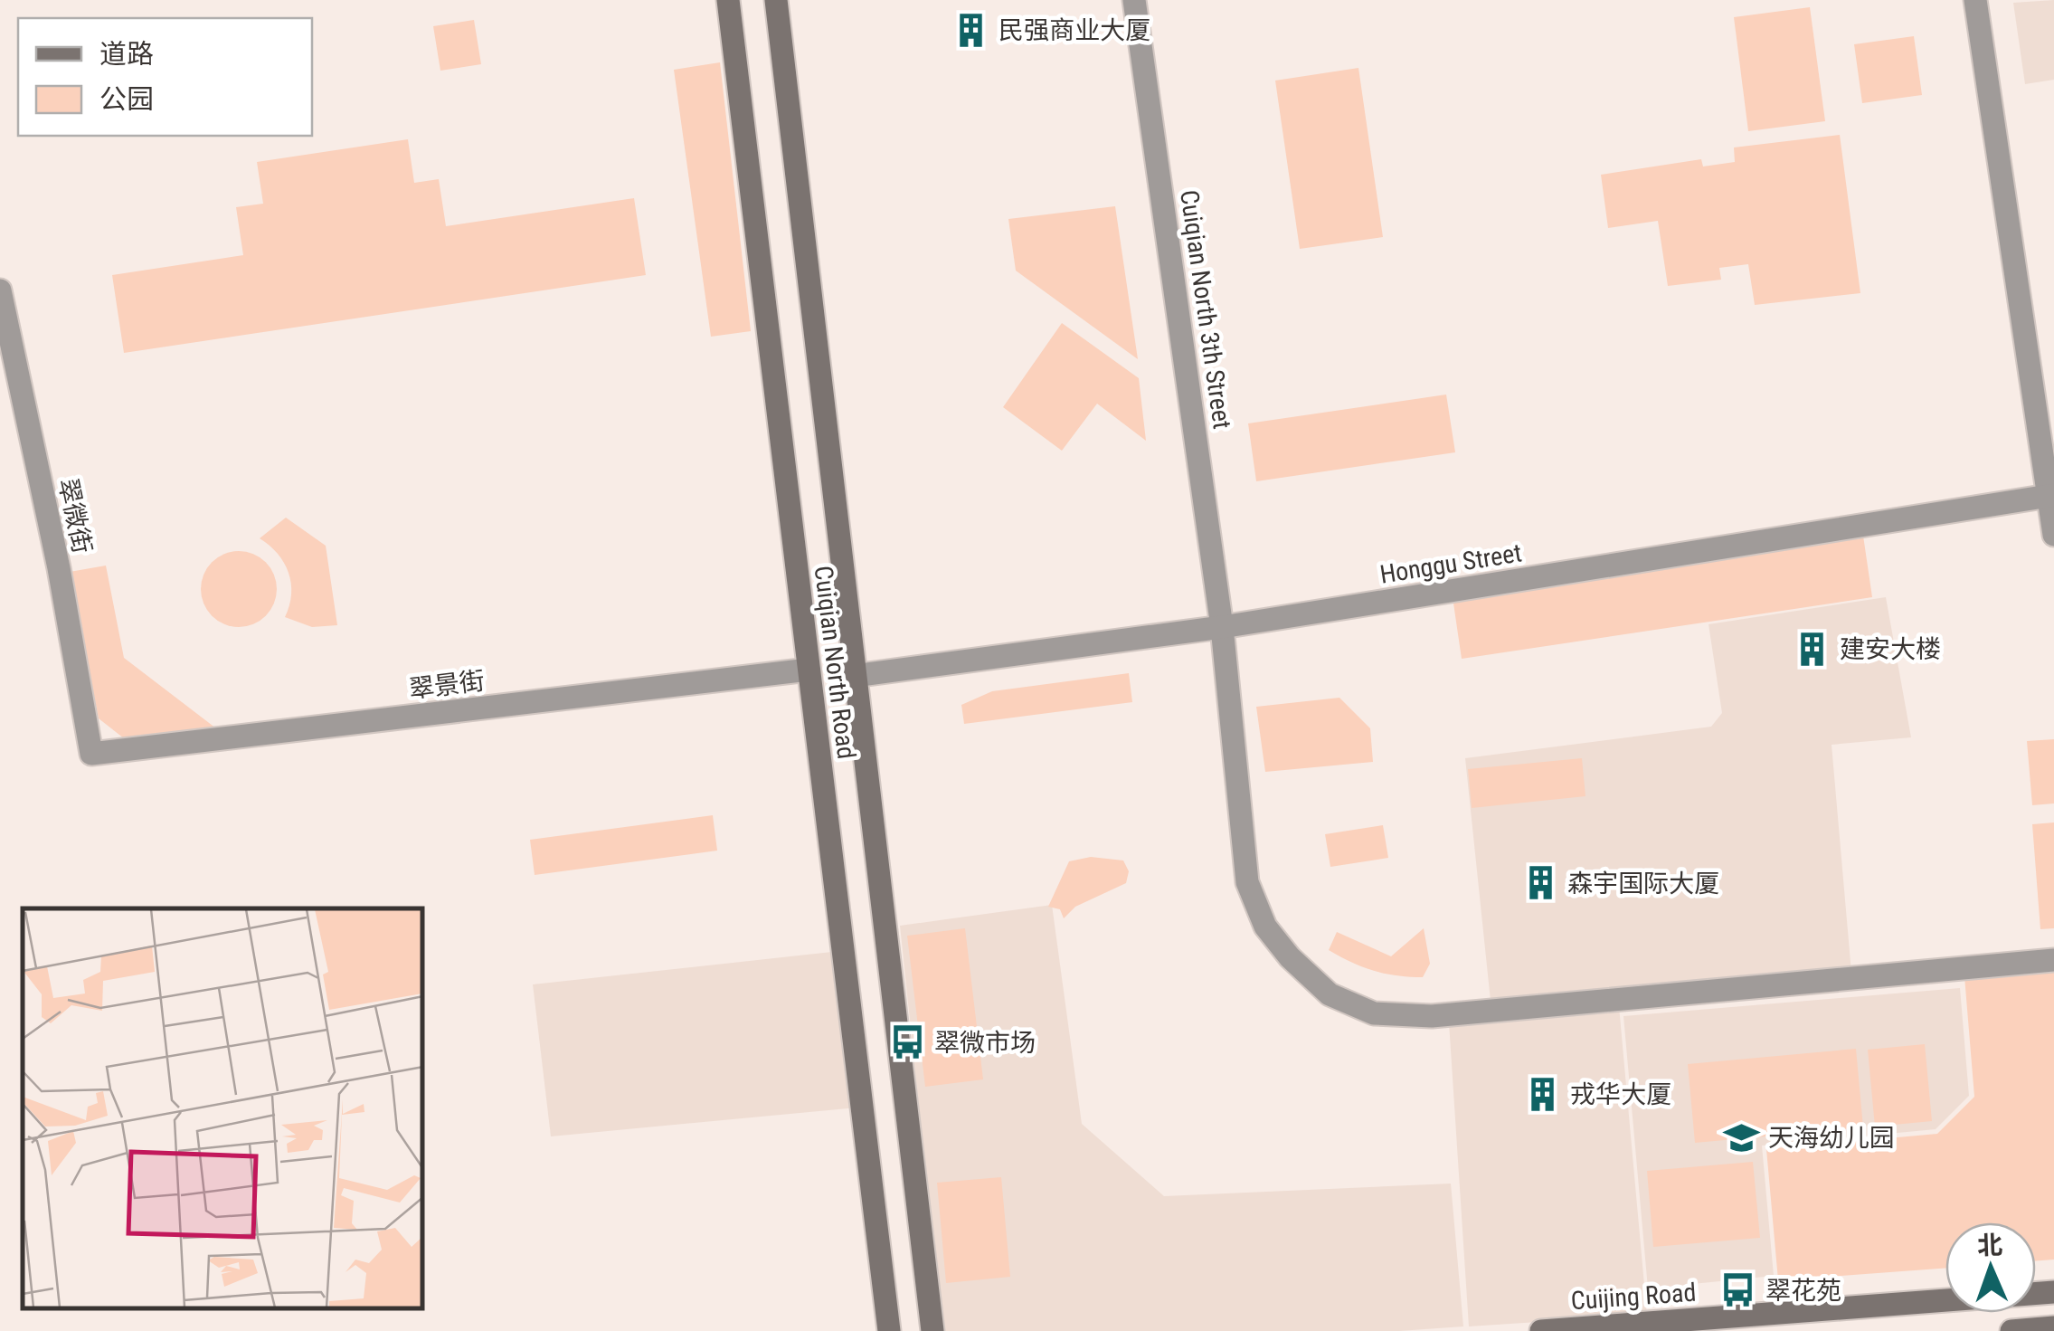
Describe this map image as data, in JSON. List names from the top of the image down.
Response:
{
  "streets": {
    "main road": ["Cuiqian North Road", "Cuijing Road"],
    "street": [
      "Cuiqian North 3th Street",
      "翠微街",
      "Honggu Street",
      "翠景街"
    ]
  },
  "crossings": [
    ["Cuiqian North 3th Street", "Honggu Street"],
    ["翠微街", "翠景街"],
    ["Honggu Street", "Cuiqian North Road"],
    ["Cuiqian North Road", "翠景街"]
  ],
  "places": {
    "building": [
      "民强商业大厦",
      "建安大楼",
      "森宇国际大厦",
      "戎华大厦"
    ],
    "bus stop": ["翠微市场", "翠花苑"],
    "school or university": ["天海幼儿园"]
  },
  "legend": ["道路", "公园"],
  "north": "top"
}
